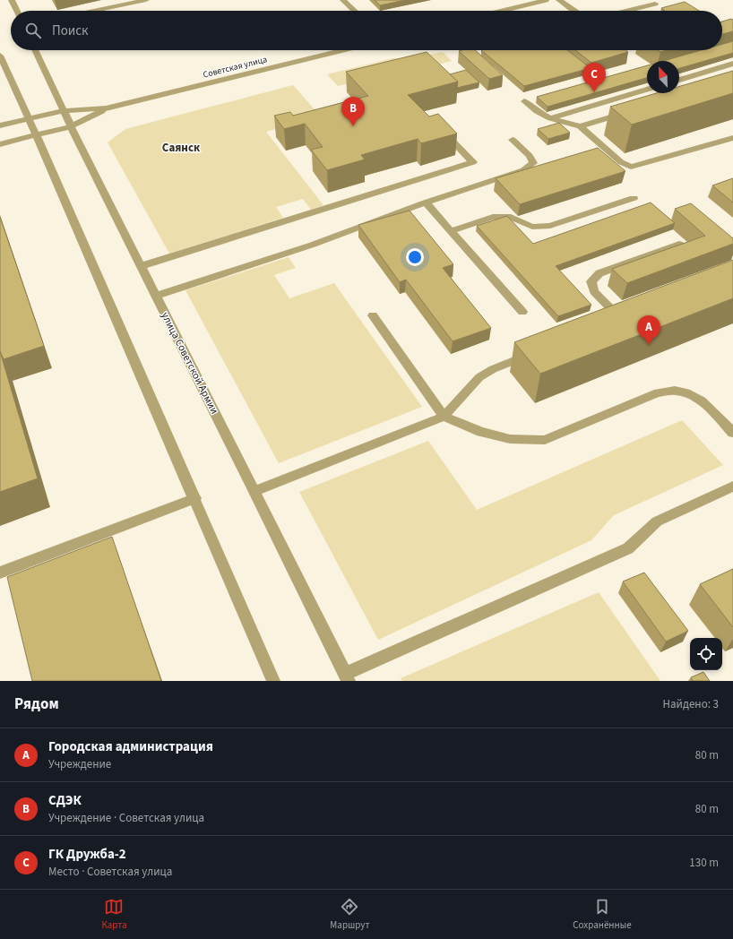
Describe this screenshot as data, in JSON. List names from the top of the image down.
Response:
{
  "streets": {
    "street": ["Советская улица", "улица Советской Армии"]
  },
  "crossings": [
    ["Советская улица", "улица Советской Армии"]
  ],
  "districts": ["Саянск"],
  "north": "top left",
  "page": {
    "search": "Поиск",
    "pins": ["C", "B", "A"],
    "heading": ["Рядом", "Найдено: 3"],
    "list": [
      {
        "mark": "A",
        "name": "Городская администрация",
        "note": "Учреждение",
        "value": "80 m"
      },
      {
        "mark": "B",
        "name": "СДЭК",
        "note": "Учреждение · Советская улица",
        "value": "80 m"
      },
      {
        "mark": "C",
        "name": "ГК Дружба-2",
        "note": "Место · Советская улица",
        "value": "130 m"
      }
    ],
    "nav": ["Карта", "Маршрут", "Сохранённые"]
  }
}
